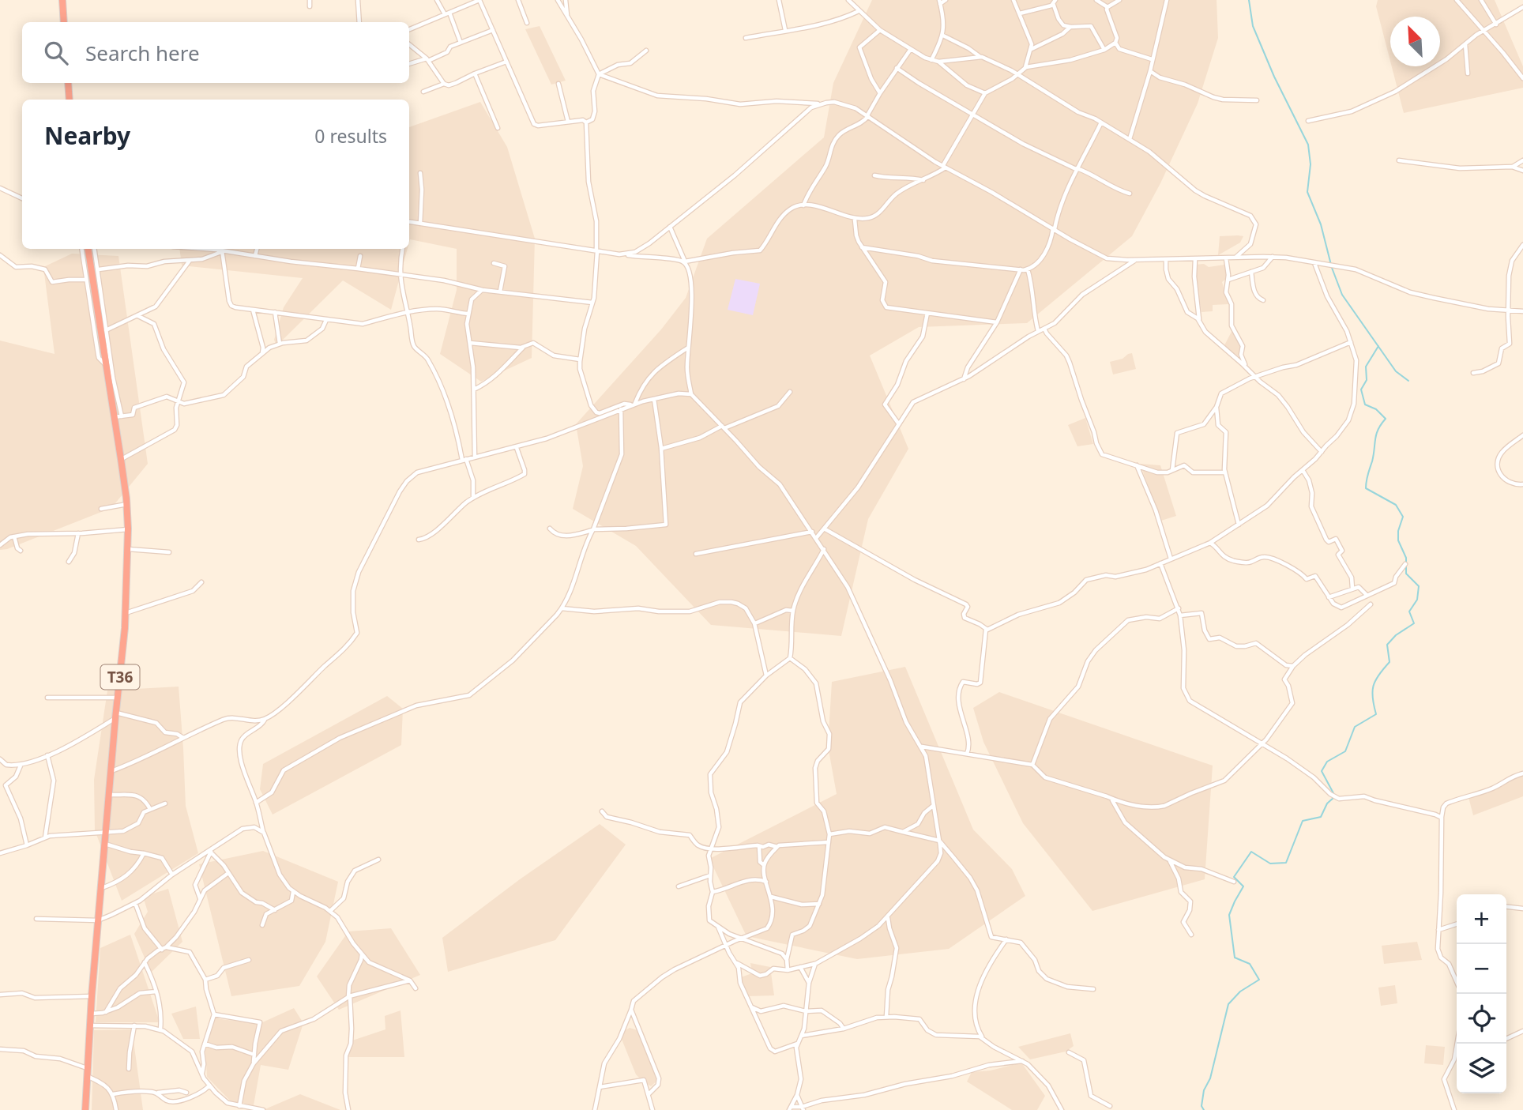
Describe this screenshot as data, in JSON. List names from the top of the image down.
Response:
{
  "streets": {
    "highway": ["T36"]
  },
  "north": "top left",
  "page": {
    "search": "Search here",
    "heading": ["Nearby", "0 results"],
    "map_buttons": ["+", "−"]
  }
}
